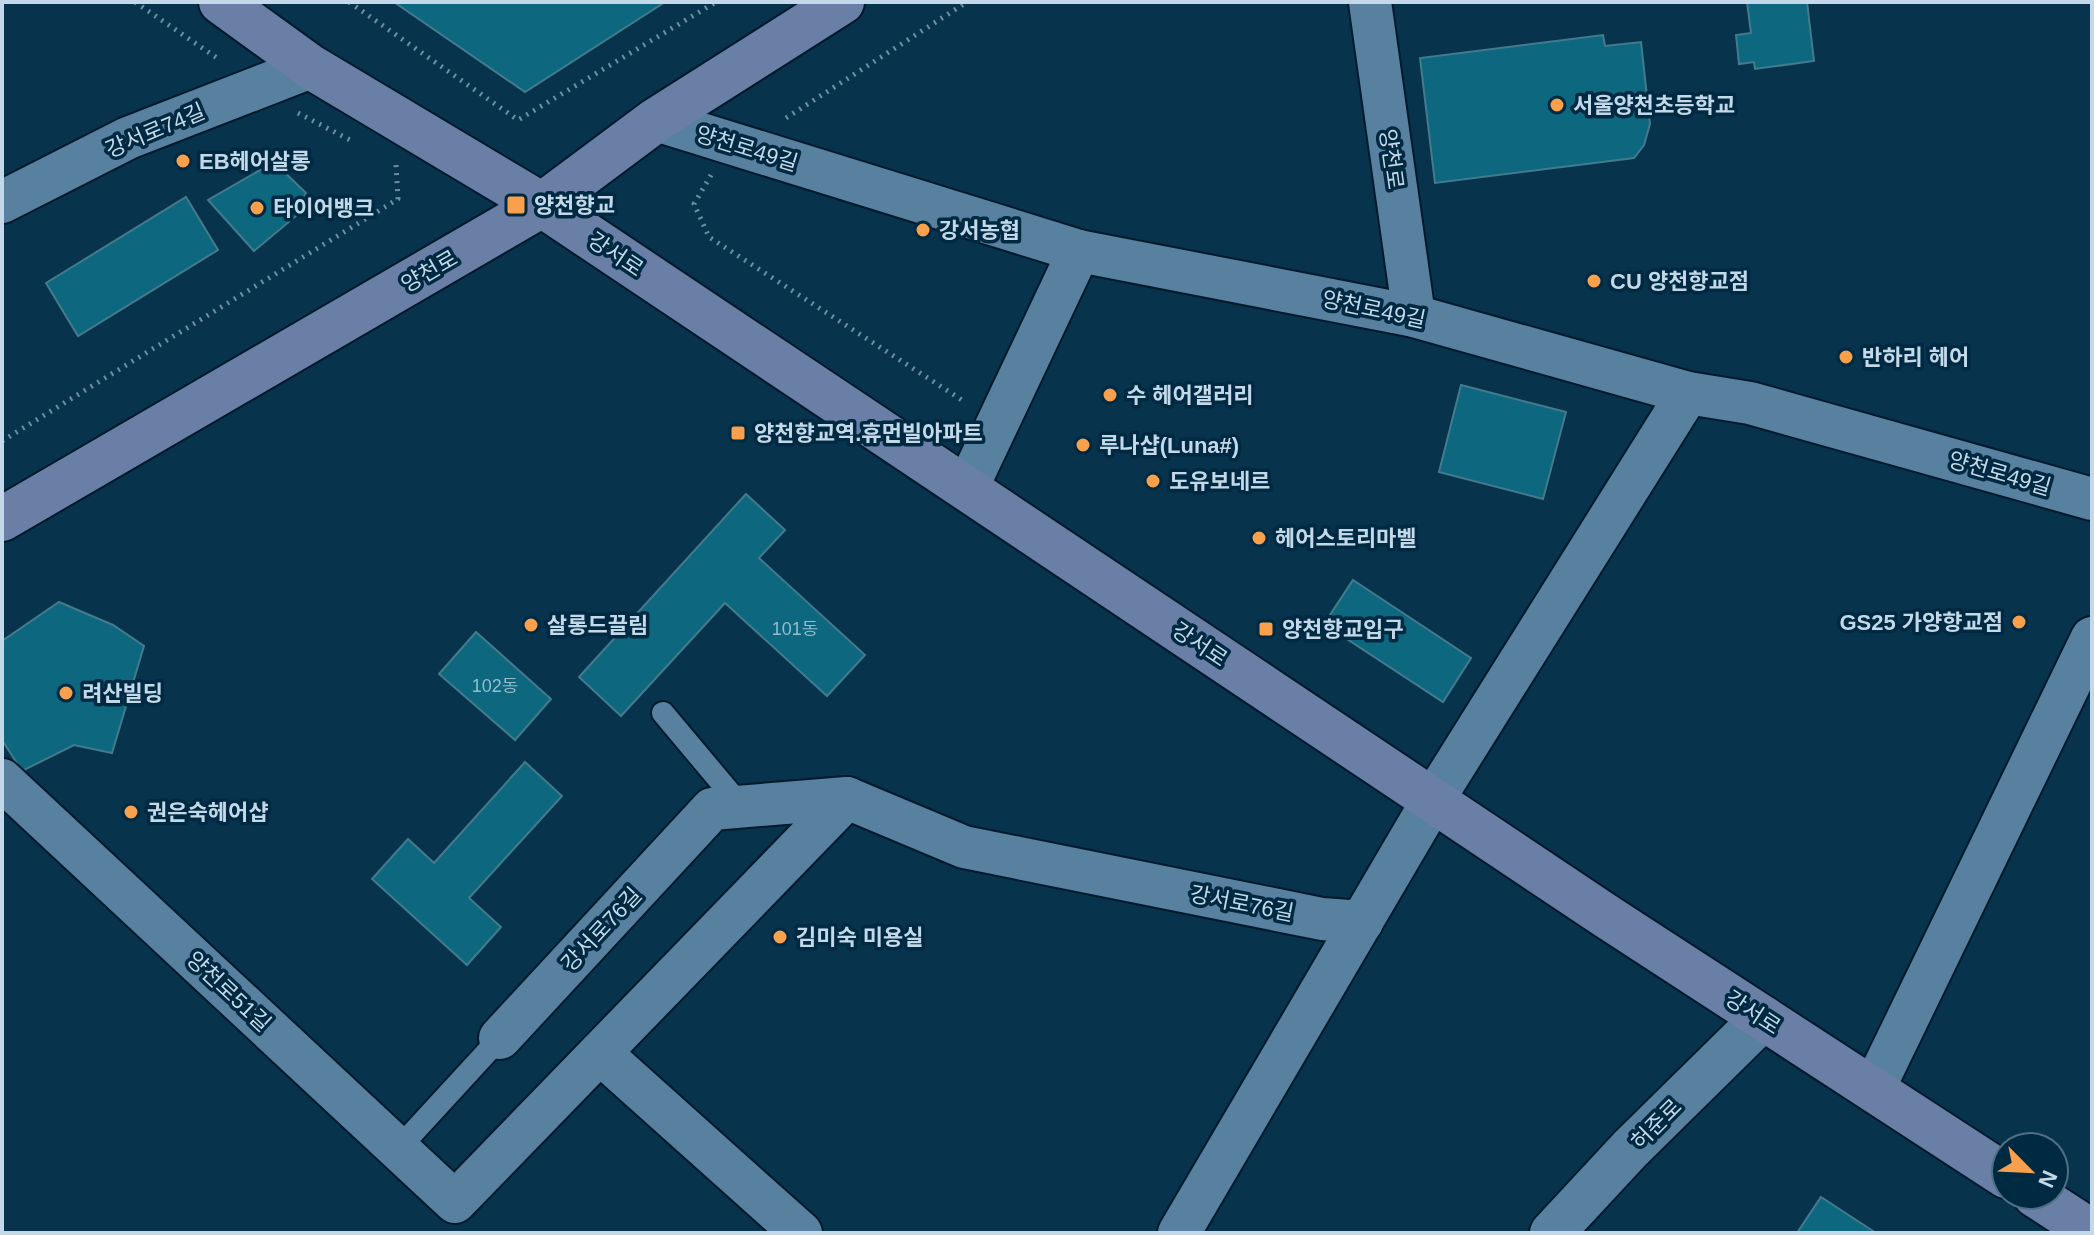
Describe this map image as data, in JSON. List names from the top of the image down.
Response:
{
  "streets": {
    "main road": ["양천로", "강서로"],
    "street": [
      "강서로74길",
      "양천로49길",
      "강서로76길",
      "양천로51길",
      "허준로"
    ]
  },
  "crossings": [
    ["강서로74길", "강서로"],
    ["양천로49길", "양천로"],
    ["양천로", "강서로"],
    ["강서로", "허준로"],
    ["강서로76길", "양천로51길"]
  ],
  "places": {
    "other": [
      "서울양천초등학교",
      "EB헤어살롱",
      "타이어뱅크",
      "강서농협",
      "CU 양천향교점",
      "반하리 헤어",
      "수 헤어갤러리",
      "루나샵(Luna#)",
      "도유보네르",
      "헤어스토리마벨",
      "GS25 가양향교점",
      "살롱드끌림",
      "려산빌딩",
      "권은숙헤어샵",
      "김미숙 미용실"
    ],
    "transit": ["양천향교", "양천향교역.휴먼빌아파트", "양천향교입구"]
  },
  "house_numbers": ["101동", "102동"],
  "north": "bottom right"
}
